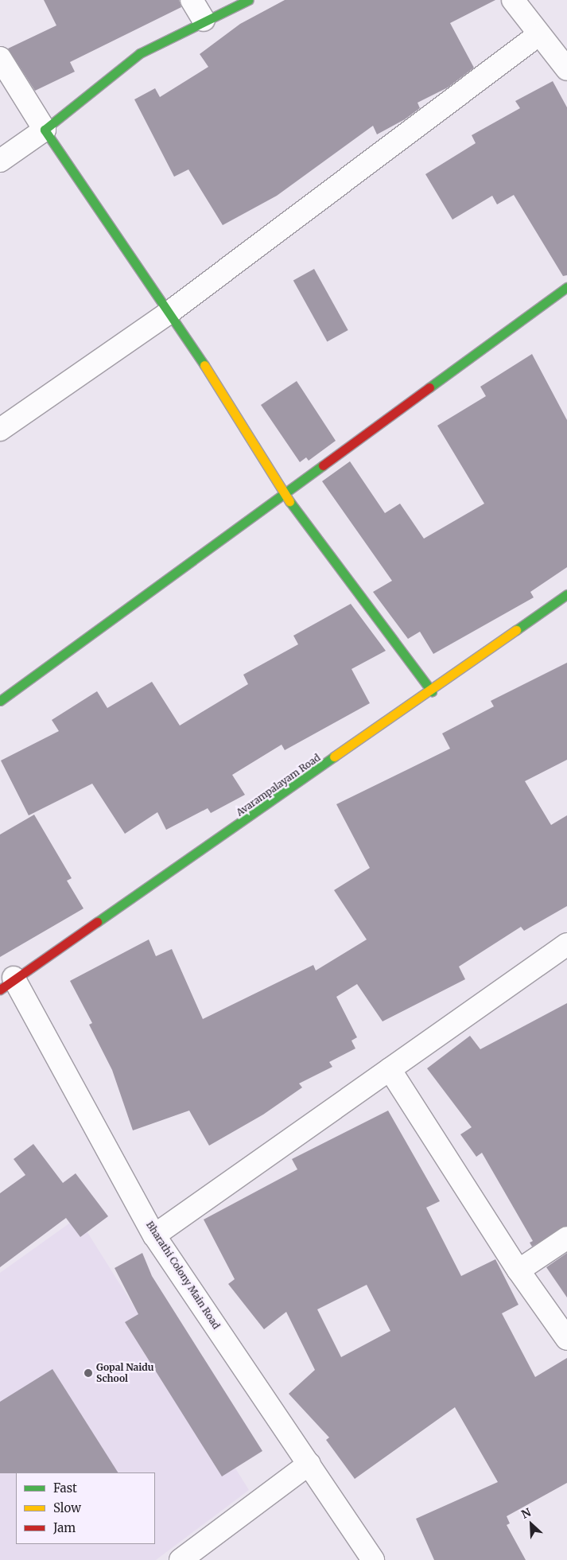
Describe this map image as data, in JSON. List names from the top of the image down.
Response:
{
  "streets": {
    "street": ["Avarampalayam Road", "Bharathi Colony Main Road"]
  },
  "crossings": [
    ["Avarampalayam Road", "Bharathi Colony Main Road"]
  ],
  "places": ["Gopal Naidu School"],
  "legend": ["Fast", "Slow", "Jam"],
  "north": "top left"
}
